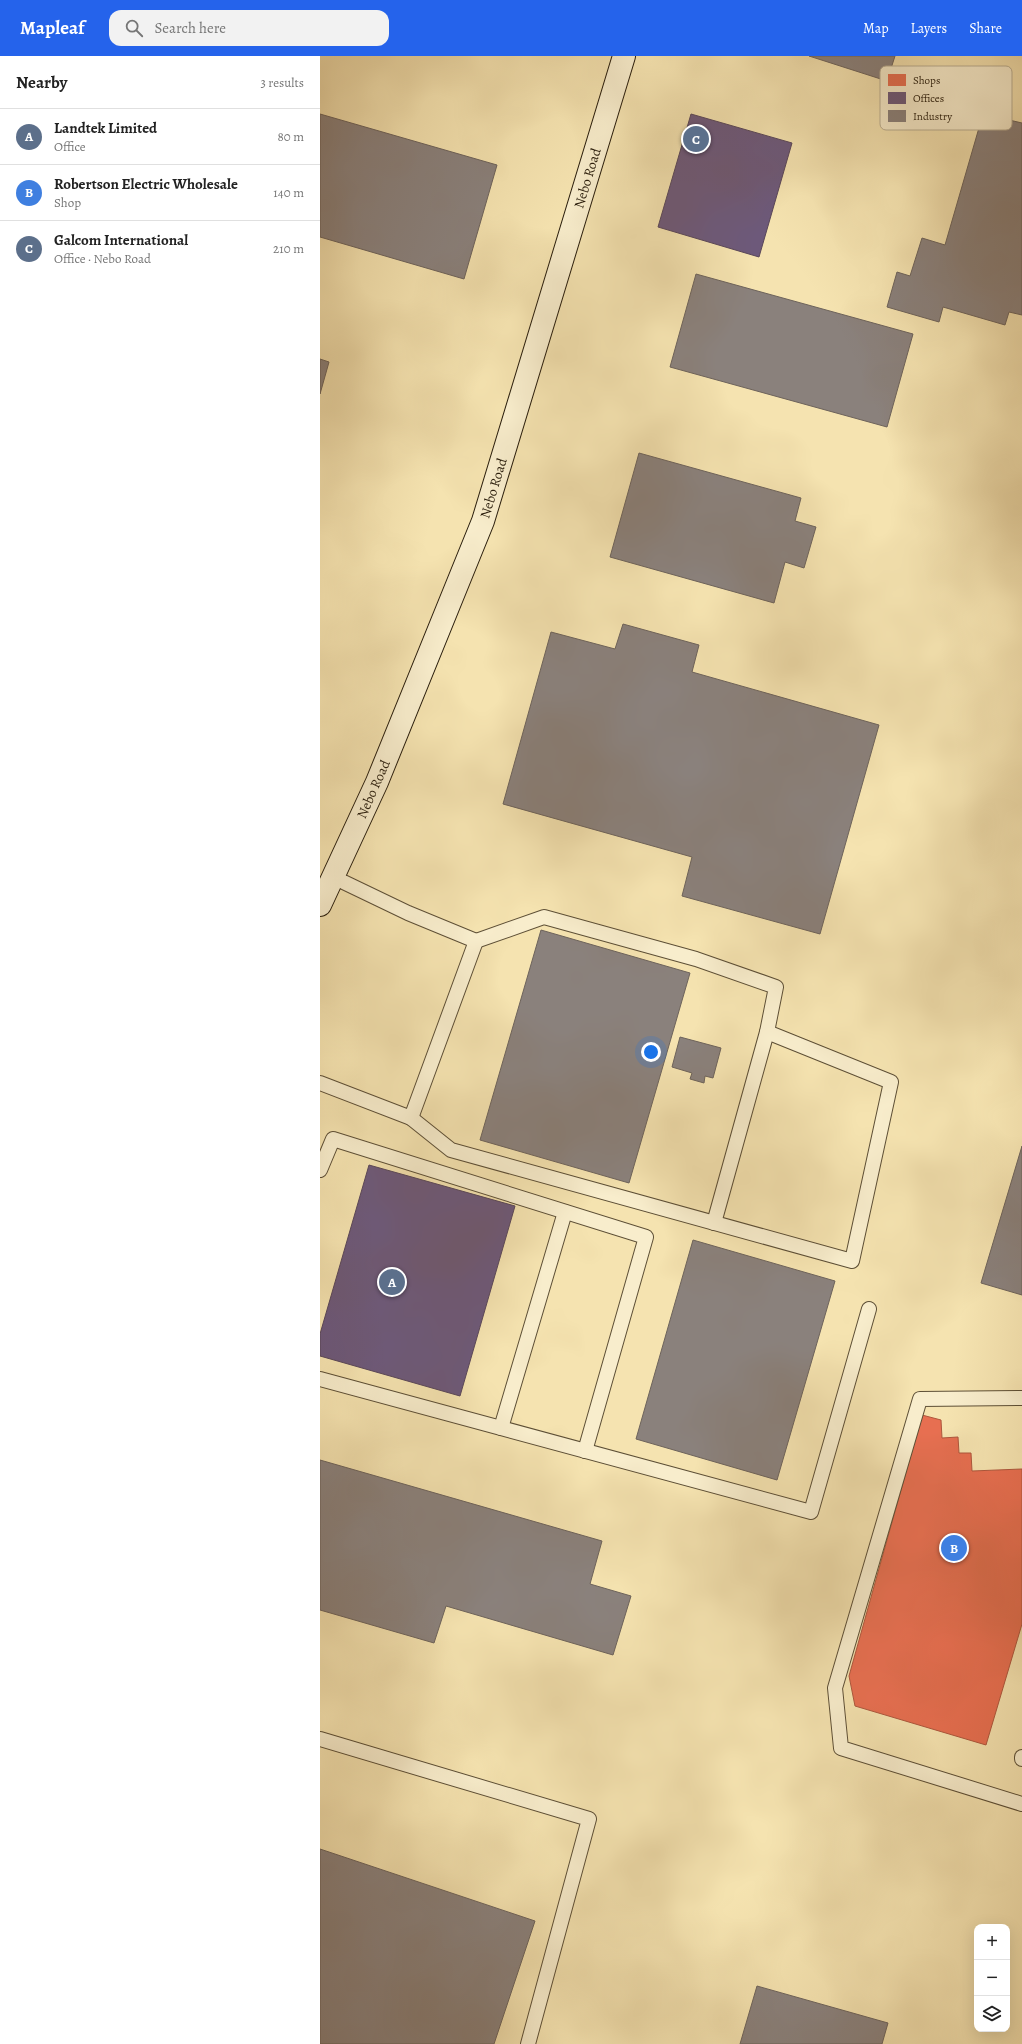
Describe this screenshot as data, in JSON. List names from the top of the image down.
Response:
{
  "streets": {
    "street": ["Nebo Road"]
  },
  "legend": ["Shops", "Offices", "Industry"],
  "page": {
    "header": "Mapleaf",
    "search": "Search here",
    "nav": ["Map", "Layers", "Share"],
    "heading": ["Nearby", "3 results"],
    "list": [
      {
        "mark": "A",
        "name": "Landtek Limited",
        "note": "Office",
        "value": "80 m"
      },
      {
        "mark": "B",
        "name": "Robertson Electric Wholesale",
        "note": "Shop",
        "value": "140 m"
      },
      {
        "mark": "C",
        "name": "Galcom International",
        "note": "Office · Nebo Road",
        "value": "210 m"
      }
    ],
    "pins": ["C", "A", "B"],
    "map_buttons": ["+", "−"]
  }
}
